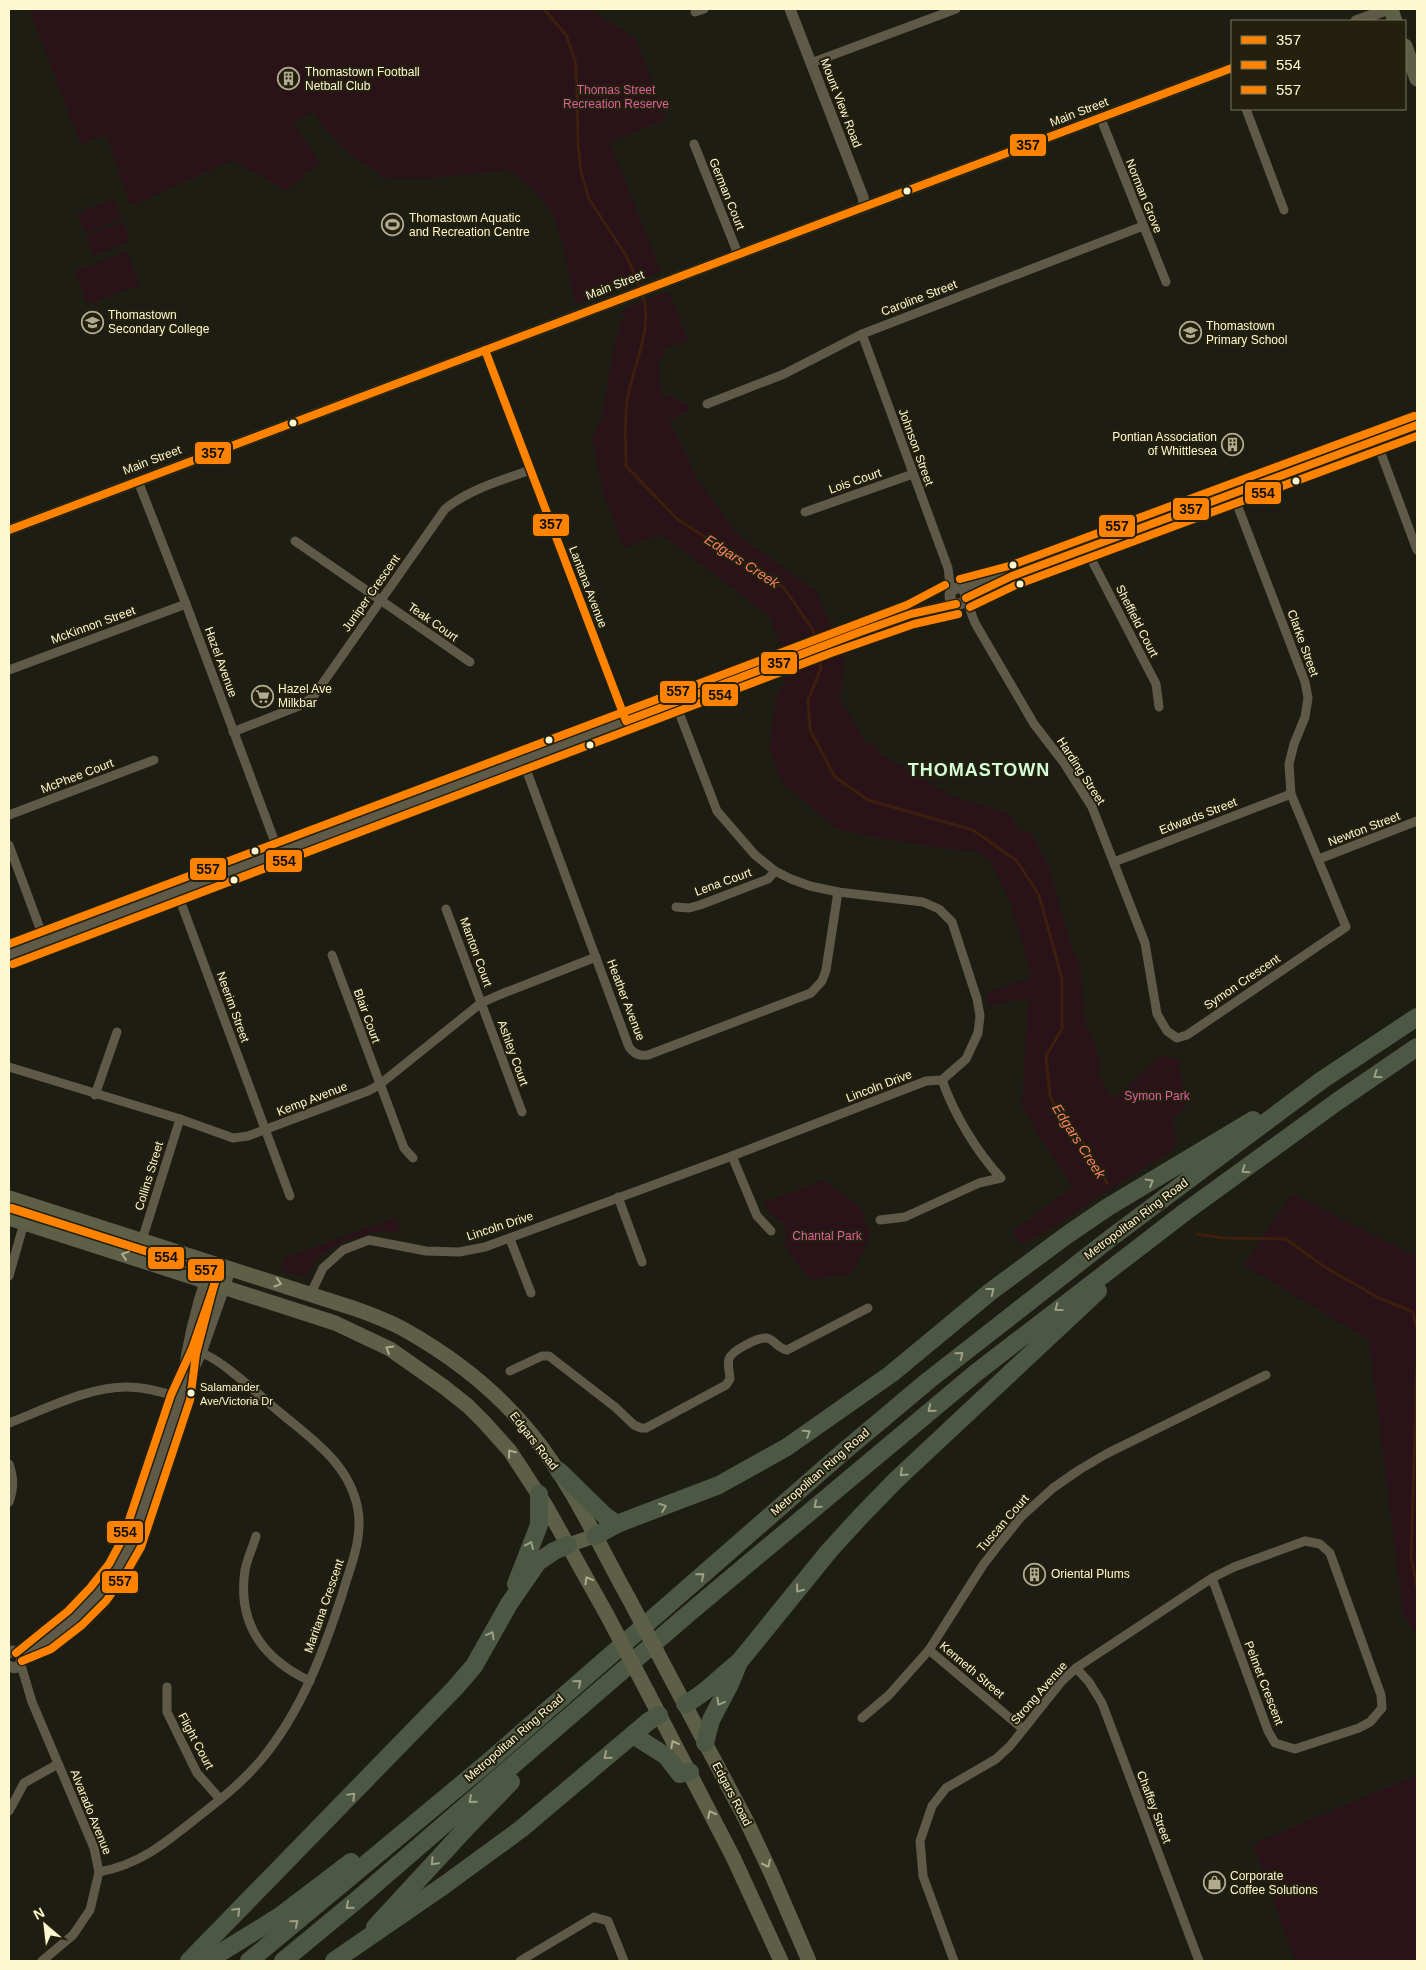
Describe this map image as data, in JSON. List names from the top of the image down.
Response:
{
  "streets": {
    "highway": ["Metropolitan Ring Road"],
    "main road": ["Edgars Road"],
    "street": [
      "Mount View Road",
      "Main Street",
      "German Court",
      "Norman Grove",
      "Caroline Street",
      "Johnson Street",
      "Lois Court",
      "Lantana Avenue",
      "Juniper Crescent",
      "Sheffield Court",
      "Teak Court",
      "McKinnon Street",
      "Clarke Street",
      "Hazel Avenue",
      "Harding Street",
      "McPhee Court",
      "Edwards Street",
      "Newton Street",
      "Lena Court",
      "Manton Court",
      "Symon Crescent",
      "Heather Avenue",
      "Neerim Street",
      "Blair Court",
      "Ashley Court",
      "Lincoln Drive",
      "Kemp Avenue",
      "Collins Street",
      "Tuscan Court",
      "Maritana Crescent",
      "Kenneth Street",
      "Pelmet Crescent",
      "Strong Avenue",
      "Flight Court",
      "Chaffey Street",
      "Alvarado Avenue"
    ]
  },
  "crossings": [
    ["Mount View Road", "Main Street"],
    ["Main Street", "German Court"],
    ["Main Street", "Norman Grove"],
    ["Main Street", "Lantana Avenue"],
    ["Main Street", "Hazel Avenue"],
    ["Norman Grove", "Caroline Street"],
    ["Caroline Street", "Johnson Street"],
    ["Johnson Street", "Lois Court"],
    ["Johnson Street", "Harding Street"],
    ["Lantana Avenue", "Juniper Crescent"],
    ["Juniper Crescent", "Teak Court"],
    ["Juniper Crescent", "Hazel Avenue"],
    ["McKinnon Street", "Hazel Avenue"],
    ["Clarke Street", "Edwards Street"],
    ["Clarke Street", "Newton Street"],
    ["Clarke Street", "Symon Crescent"],
    ["Harding Street", "Edwards Street"],
    ["Harding Street", "Symon Crescent"],
    ["Newton Street", "Symon Crescent"],
    ["Manton Court", "Ashley Court"],
    ["Manton Court", "Kemp Avenue"],
    ["Heather Avenue", "Kemp Avenue"],
    ["Neerim Street", "Kemp Avenue"],
    ["Blair Court", "Kemp Avenue"],
    ["Ashley Court", "Kemp Avenue"],
    ["Lincoln Drive", "Edgars Road"],
    ["Kemp Avenue", "Collins Street"],
    ["Collins Street", "Edgars Road"],
    ["Tuscan Court", "Kenneth Street"],
    ["Maritana Crescent", "Flight Court"],
    ["Maritana Crescent", "Alvarado Avenue"],
    ["Kenneth Street", "Strong Avenue"],
    ["Pelmet Crescent", "Strong Avenue"],
    ["Strong Avenue", "Chaffey Street"]
  ],
  "districts": ["THOMASTOWN"],
  "water": ["Edgars Creek"],
  "parks": ["Thomas Street Recreation Reserve", "Symon Park", "Chantal Park"],
  "places": {
    "building": ["Thomastown Football Netball Club", "Pontian Association of Whittlesea", "Oriental Plums"],
    "sports": ["Thomastown Aquatic and Recreation Centre"],
    "school or university": ["Thomastown Secondary College", "Thomastown Primary School"],
    "supermarket": ["Hazel Ave Milkbar"],
    "other": ["Salamander Ave/Victoria Dr"],
    "shop": ["Corporate Coffee Solutions"]
  },
  "lines": ["transit line 357", "transit line 557", "transit line 554"],
  "legend": ["357", "554", "557"],
  "north": "top left"
}
